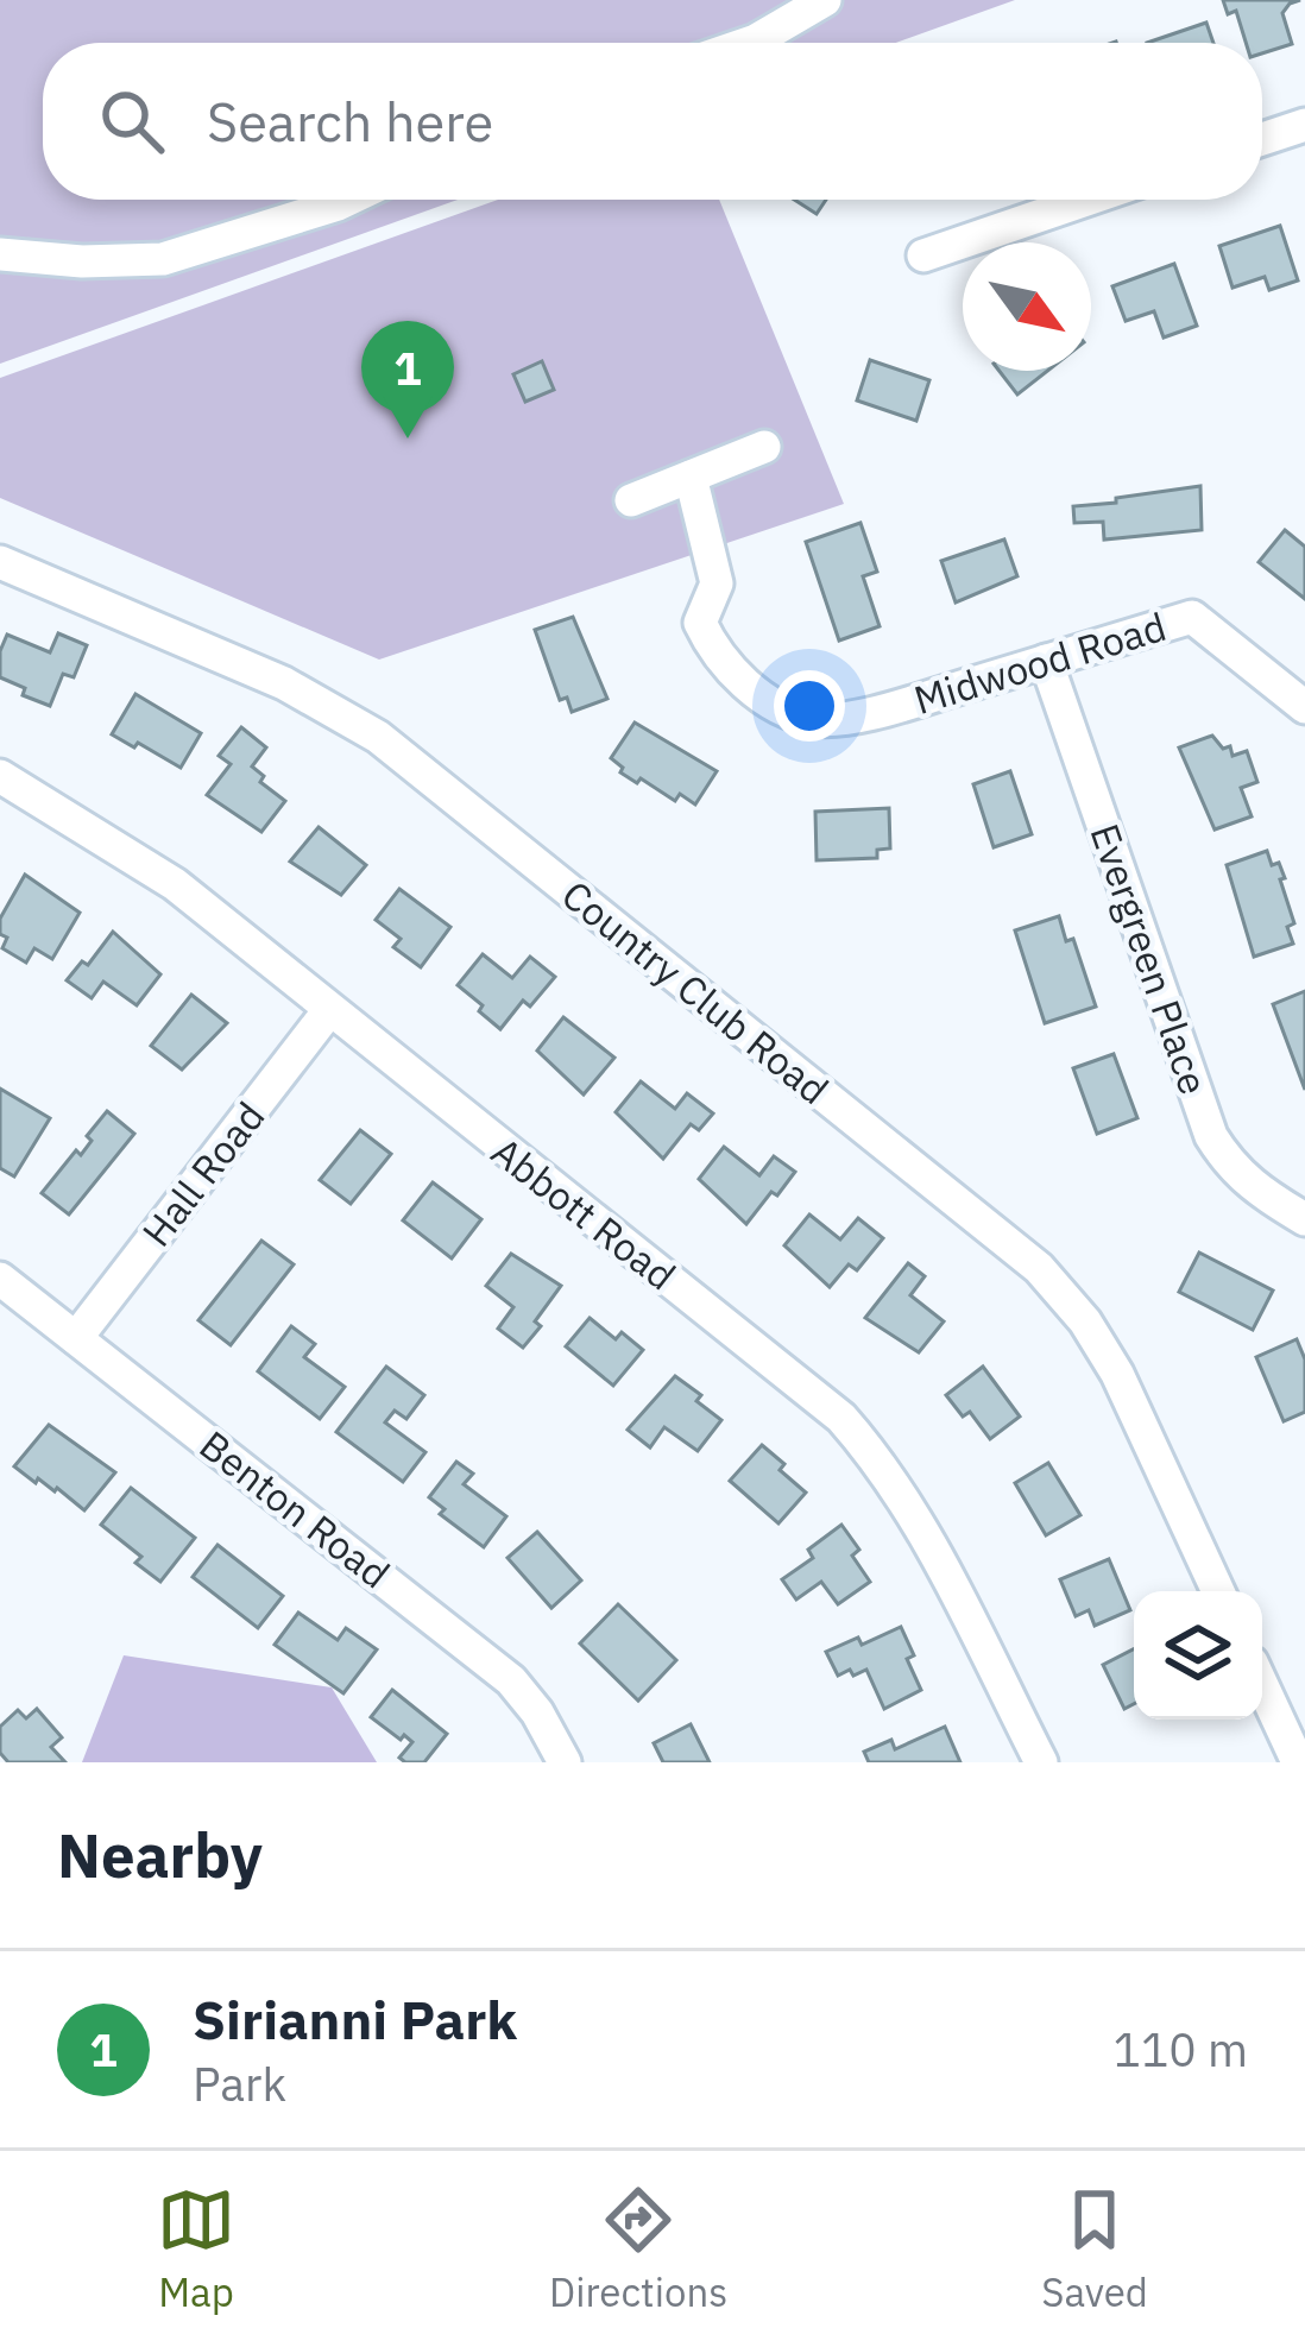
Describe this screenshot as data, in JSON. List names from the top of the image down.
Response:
{
  "streets": {
    "street": [
      "Midwood Road",
      "Evergreen Place",
      "Country Club Road",
      "Hall Road",
      "Abbott Road",
      "Benton Road"
    ]
  },
  "crossings": [
    ["Midwood Road", "Evergreen Place"],
    ["Hall Road", "Abbott Road"],
    ["Hall Road", "Benton Road"]
  ],
  "north": "bottom right",
  "page": {
    "search": "Search here",
    "pins": "1",
    "heading": "Nearby",
    "list": [
      {
        "mark": "1",
        "name": "Sirianni Park",
        "note": "Park",
        "value": "110 m"
      }
    ],
    "nav": ["Map", "Directions", "Saved"]
  }
}
